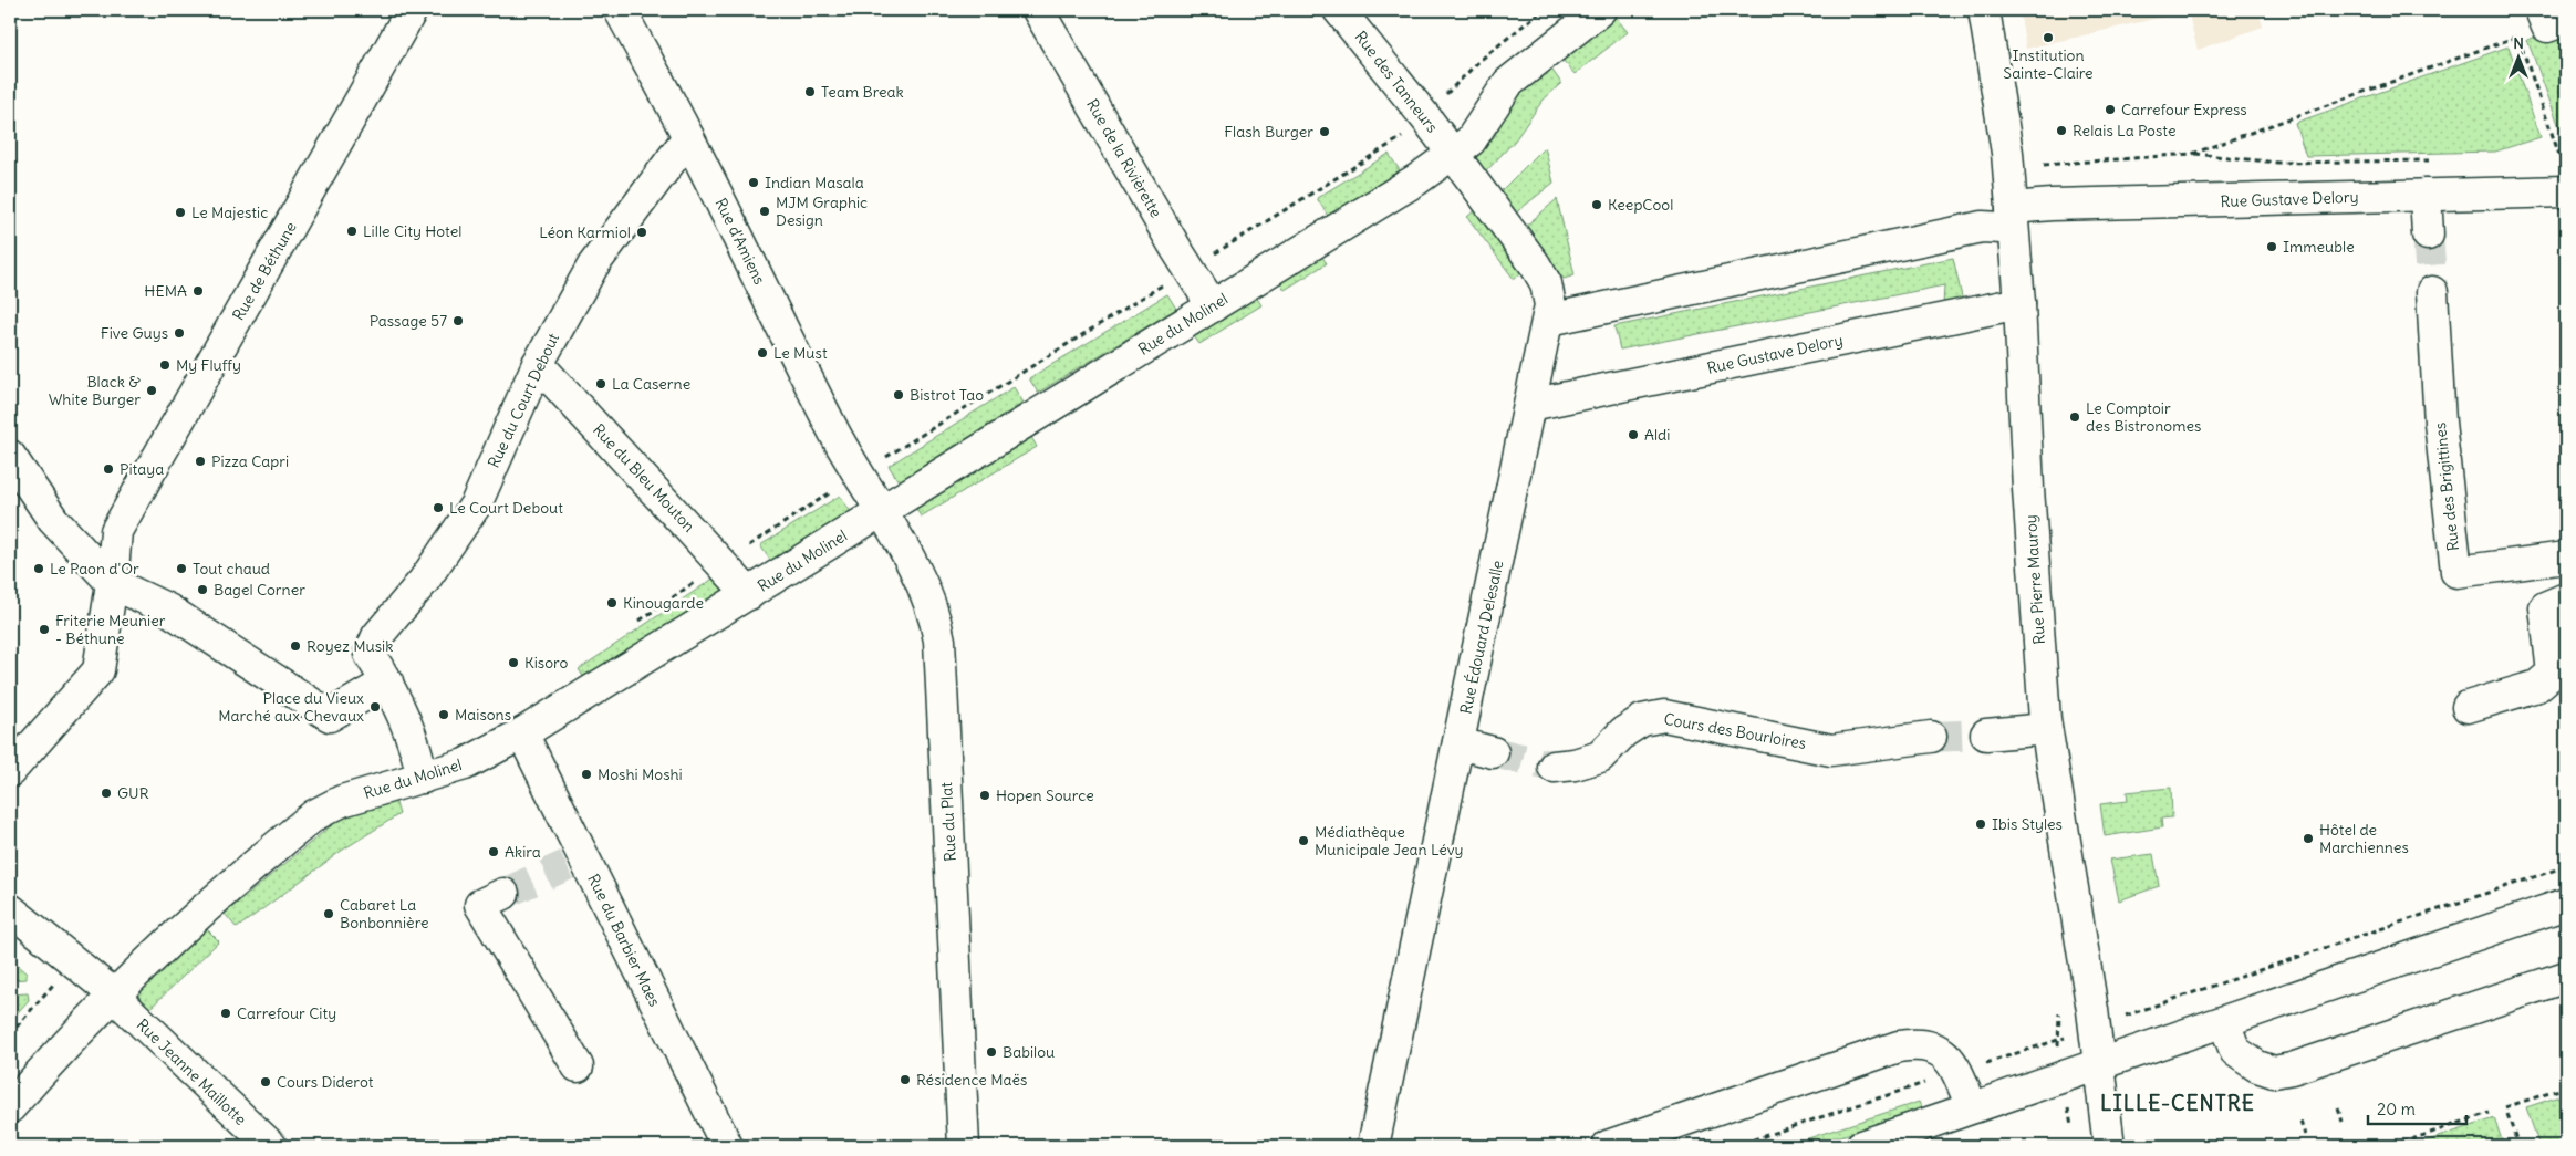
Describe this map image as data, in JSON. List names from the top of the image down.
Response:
{
  "streets": {
    "street": [
      "Rue des Tanneurs",
      "Rue de la Rivièrette",
      "Rue Gustave Delory",
      "Rue d'Amiens",
      "Rue de Béthune",
      "Rue du Molinel",
      "Rue du Court Debout",
      "Rue du Bleu Mouton",
      "Rue des Brigittines",
      "Rue Pierre Mauroy",
      "Rue Édouard Delesalle",
      "Cours des Bourloires",
      "Rue du Plat",
      "Rue du Barbier Maes",
      "Rue Jeanne Maillotte"
    ]
  },
  "crossings": [
    ["Rue des Tanneurs", "Rue du Molinel"],
    ["Rue des Tanneurs", "Rue Édouard Delesalle"],
    ["Rue de la Rivièrette", "Rue du Molinel"],
    ["Rue Gustave Delory", "Rue Pierre Mauroy"],
    ["Rue Gustave Delory", "Rue Édouard Delesalle"],
    ["Rue d'Amiens", "Rue du Molinel"],
    ["Rue d'Amiens", "Rue du Court Debout"],
    ["Rue d'Amiens", "Rue du Plat"],
    ["Rue du Molinel", "Rue du Bleu Mouton"],
    ["Rue du Molinel", "Rue Édouard Delesalle"],
    ["Rue du Molinel", "Rue du Plat"],
    ["Rue du Molinel", "Rue du Barbier Maes"],
    ["Rue du Molinel", "Rue Jeanne Maillotte"],
    ["Rue du Court Debout", "Rue du Bleu Mouton"]
  ],
  "districts": ["LILLE-CENTRE"],
  "places": [
    "Institution Sainte-Claire",
    "Team Break",
    "Carrefour Express",
    "Relais La Poste",
    "Flash Burger",
    "Indian Masala",
    "KeepCool",
    "MJM Graphic Design",
    "Le Majestic",
    "Lille City Hotel",
    "Léon Karmiol",
    "Immeuble",
    "HEMA",
    "Passage 57",
    "Five Guys",
    "Le Must",
    "My Fluffy",
    "La Caserne",
    "Black & White Burger",
    "Bistrot Tao",
    "Le Comptoir des Bistronomes",
    "Aldi",
    "Pizza Capri",
    "Pitaya",
    "Le Court Debout",
    "Le Paon d'Or",
    "Tout chaud",
    "Bagel Corner",
    "Kinougarde",
    "Friterie Meunier - Béthune",
    "Royez Musik",
    "Kisoro",
    "Place du Vieux Marché aux Chevaux",
    "Maisons",
    "Moshi Moshi",
    "GUR",
    "Hopen Source",
    "Ibis Styles",
    "Hôtel de Marchiennes",
    "Médiathèque Municipale Jean Lévy",
    "Akira",
    "Cabaret La Bonbonnière",
    "Carrefour City",
    "Babilou",
    "Résidence Maës",
    "Cours Diderot"
  ],
  "scale_bar": "20 m",
  "north": "top"
}
